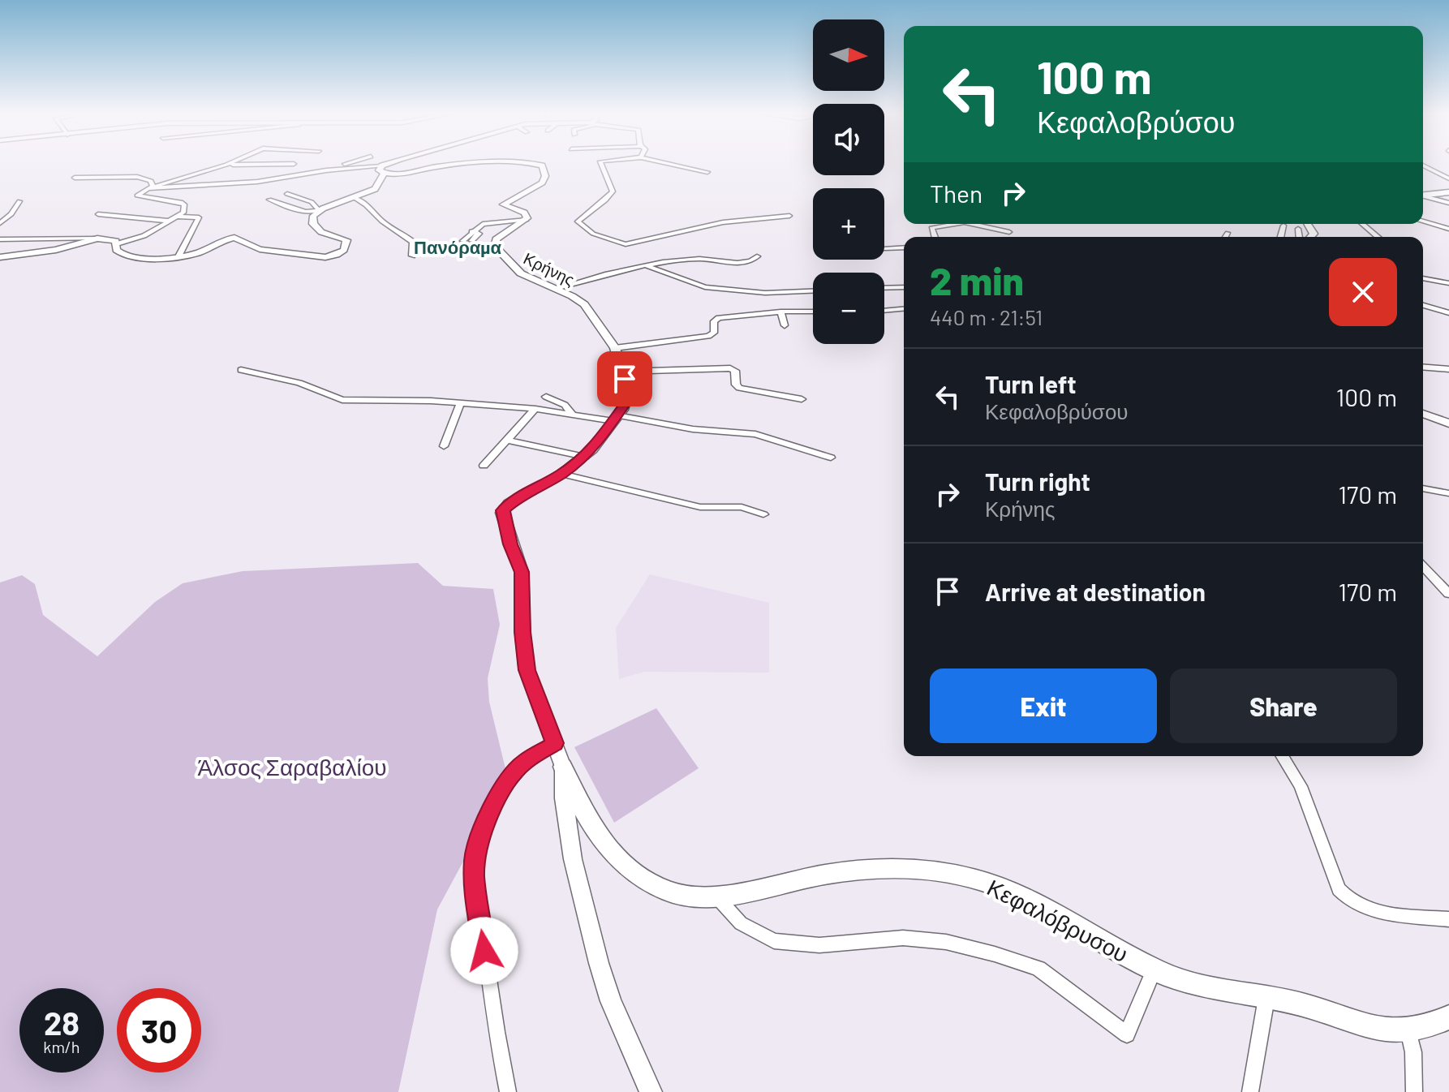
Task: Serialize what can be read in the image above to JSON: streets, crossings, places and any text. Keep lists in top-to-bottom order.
{
  "streets": {
    "main road": ["Κεφαλόβρυσου"],
    "street": ["Κρήνης"]
  },
  "districts": ["Πανόραμα"],
  "parks": ["Άλσος Σαραβαλίου"],
  "north": "right",
  "page": {
    "map_buttons": ["+", "−"],
    "turn": ["100 m", "Κεφαλοβρύσου"],
    "then": "Then",
    "heading": ["2 min", "440 m · 21:51"],
    "list": [
      {
        "name": "Turn left",
        "note": "Κεφαλοβρύσου",
        "value": "100 m"
      },
      {
        "name": "Turn right",
        "note": "Κρήνης",
        "value": "170 m"
      },
      {
        "name": "Arrive at destination",
        "value": "170 m"
      }
    ],
    "buttons": ["Exit", "Share"],
    "speed": "28 km/h",
    "limit": "30"
  }
}
